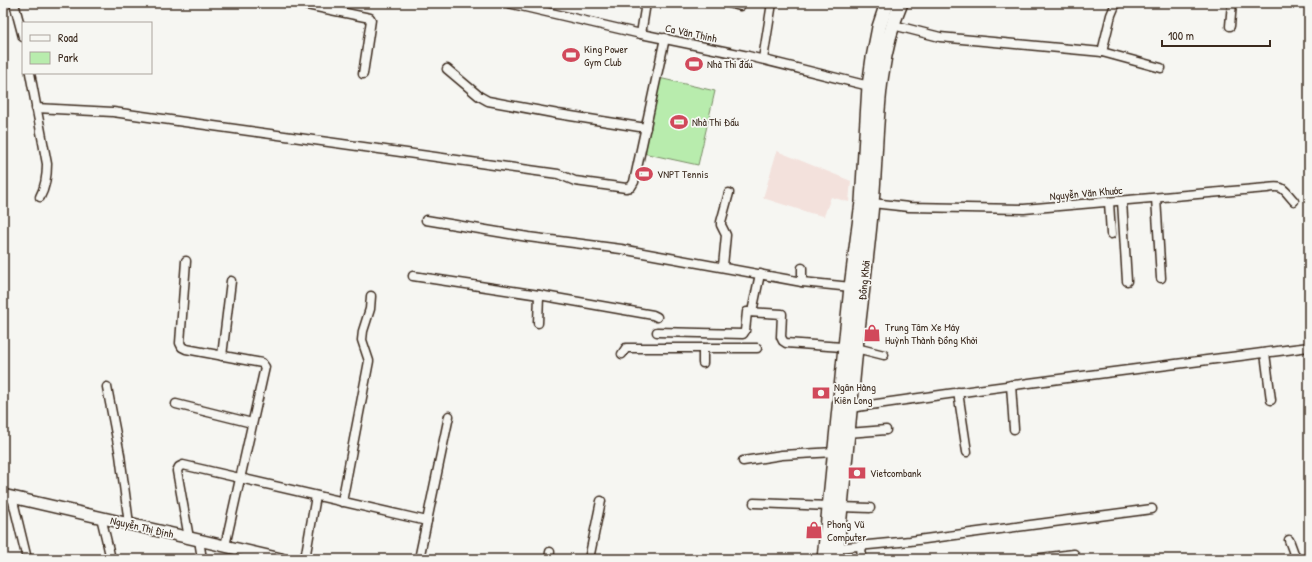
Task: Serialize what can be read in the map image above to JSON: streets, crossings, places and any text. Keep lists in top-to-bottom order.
{
  "streets": {
    "main road": ["Đồng Khởi", "Nguyễn Thị Định"],
    "street": ["Ca Văn Thỉnh", "Nguyễn Văn Khước"]
  },
  "crossings": [
    ["Ca Văn Thỉnh", "Đồng Khởi"],
    ["Nguyễn Văn Khước", "Đồng Khởi"]
  ],
  "places": {
    "sports": [
      "King Power Gym Club",
      "Nhà Thi đấu",
      "Nhà Thi Đấu",
      "VNPT Tennis"
    ],
    "shop": ["Trung Tâm Xe Máy Huỳnh Thành Đồng Khởi", "Phong Vũ Computer"],
    "bank": ["Ngân Hàng Kiên Long", "Vietcombank"]
  },
  "legend": ["Road", "Park"],
  "scale_bar": "100 m"
}
